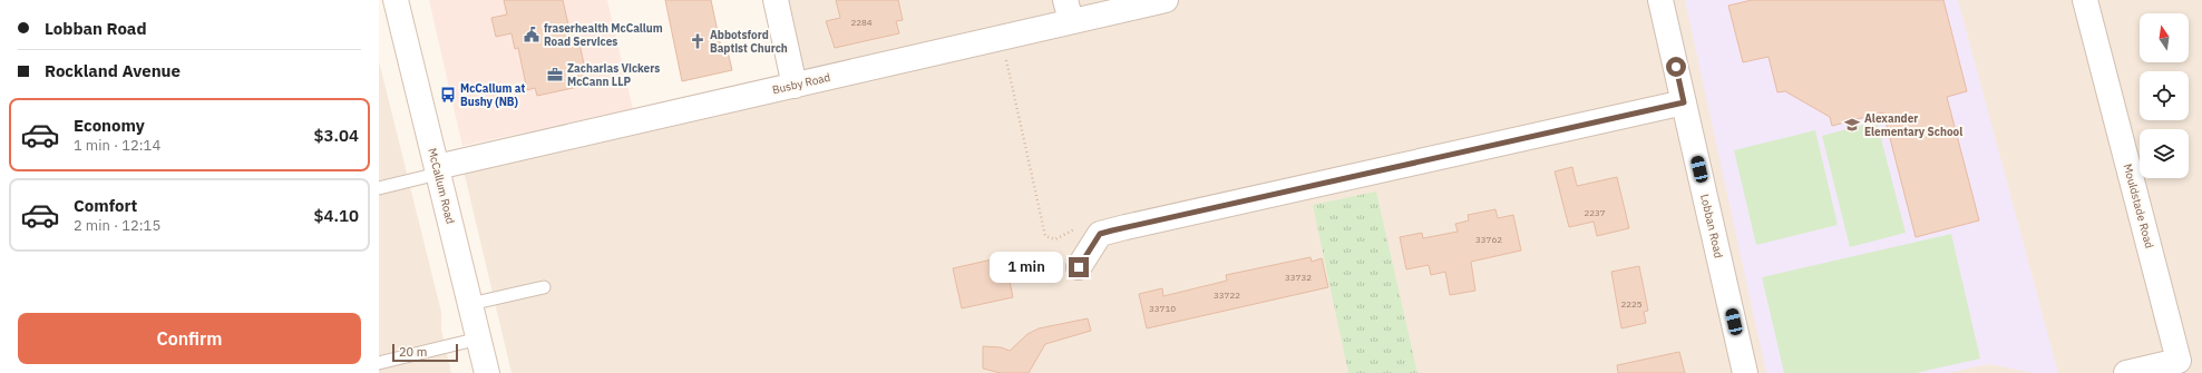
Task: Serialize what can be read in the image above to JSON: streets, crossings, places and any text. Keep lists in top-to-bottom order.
{
  "streets": {
    "street": [
      "Busby Road",
      "McCallum Road",
      "Mouldstade Road",
      "Lobban Road"
    ]
  },
  "crossings": [
    ["Busby Road", "McCallum Road"]
  ],
  "places": {
    "public building": ["fraserhealth McCallum Road Services"],
    "church": ["Abbotsford Baptist Church"],
    "office": ["Zacharias Vickers McCann LLP"],
    "bus stop": ["McCallum at Bushy (NB)"],
    "school or university": ["Alexander Elementary School"]
  },
  "house_numbers": [
    "2284",
    "2237",
    "33762",
    "33732",
    "33722",
    "2225",
    "33710"
  ],
  "scale_bar": "20 m",
  "north": "top",
  "page": {
    "banner": ["Lobban Road", "Rockland Avenue"],
    "list": [
      {
        "name": "Economy",
        "note": "1 min · 12:14",
        "value": "$3.04"
      },
      {
        "name": "Comfort",
        "note": "2 min · 12:15",
        "value": "$4.10"
      }
    ],
    "bubble": "1 min",
    "buttons": "Confirm",
    "scale": "20 m"
  }
}
